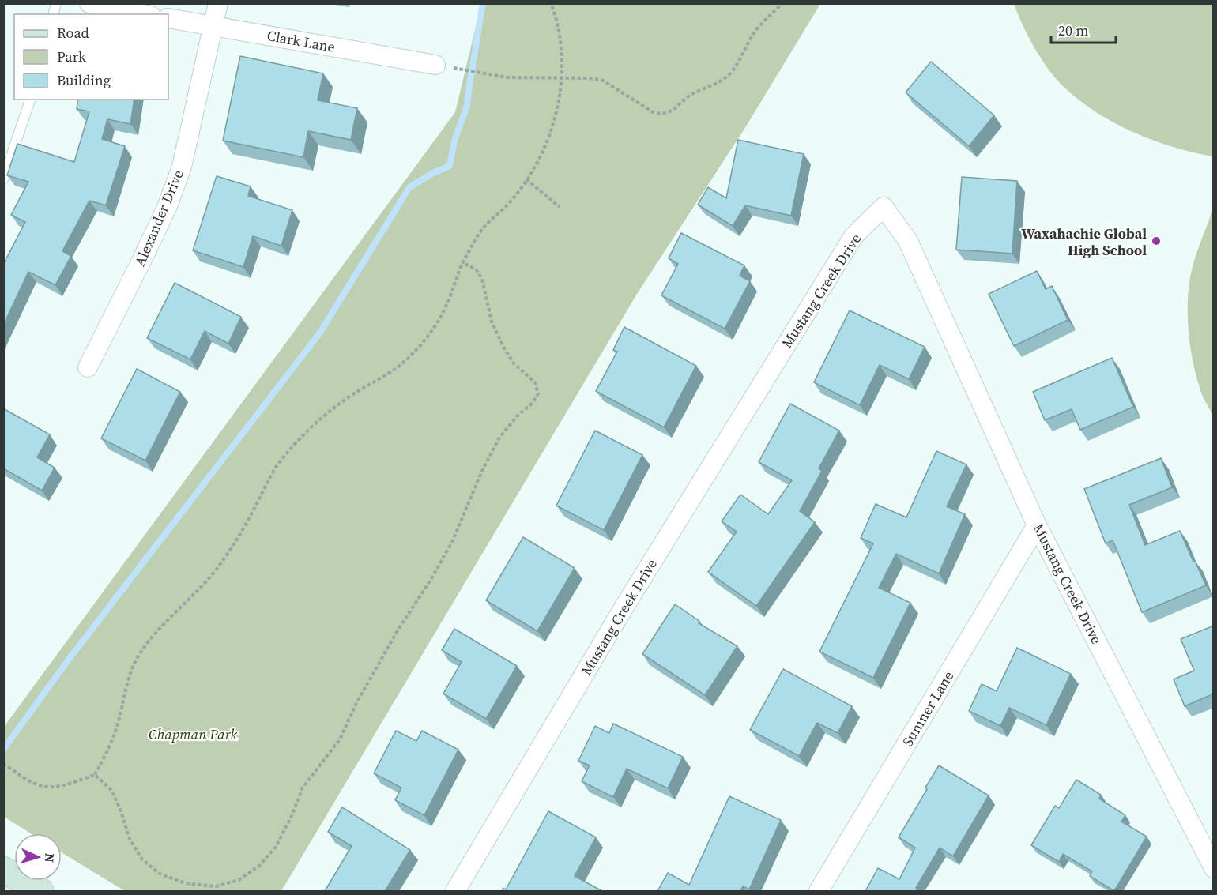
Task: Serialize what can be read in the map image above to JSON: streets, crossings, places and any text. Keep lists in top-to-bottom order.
{
  "streets": {
    "street": [
      "Clark Lane",
      "Alexander Drive",
      "Mustang Creek Drive",
      "Sumner Lane"
    ]
  },
  "crossings": [
    ["Clark Lane", "Alexander Drive"],
    ["Mustang Creek Drive", "Sumner Lane"]
  ],
  "parks": ["Chapman Park"],
  "places": ["Waxahachie Global High School"],
  "legend": ["Road", "Park", "Building"],
  "scale_bar": "20 m",
  "north": "right"
}
